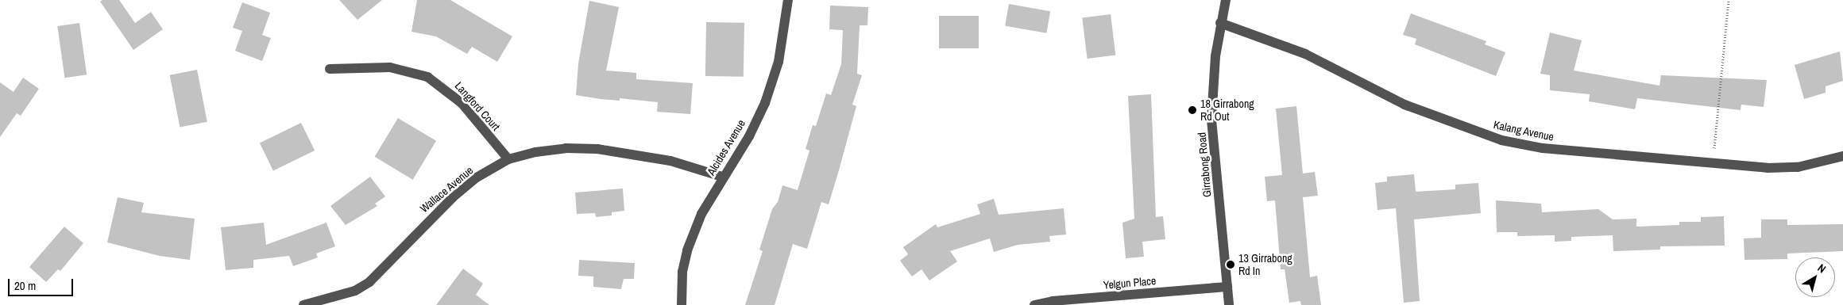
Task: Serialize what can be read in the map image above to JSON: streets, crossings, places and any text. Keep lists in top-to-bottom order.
{
  "streets": {
    "street": [
      "Langford Court",
      "Kalang Avenue",
      "Alcides Avenue",
      "Girrabong Road",
      "Wallace Avenue",
      "Yelgun Place"
    ]
  },
  "crossings": [
    ["Langford Court", "Wallace Avenue"],
    ["Kalang Avenue", "Girrabong Road"],
    ["Alcides Avenue", "Wallace Avenue"],
    ["Girrabong Road", "Yelgun Place"]
  ],
  "places": ["18 Girrabong Rd Out", "13 Girrabong Rd In"],
  "scale_bar": "20 m",
  "north": "top right"
}
